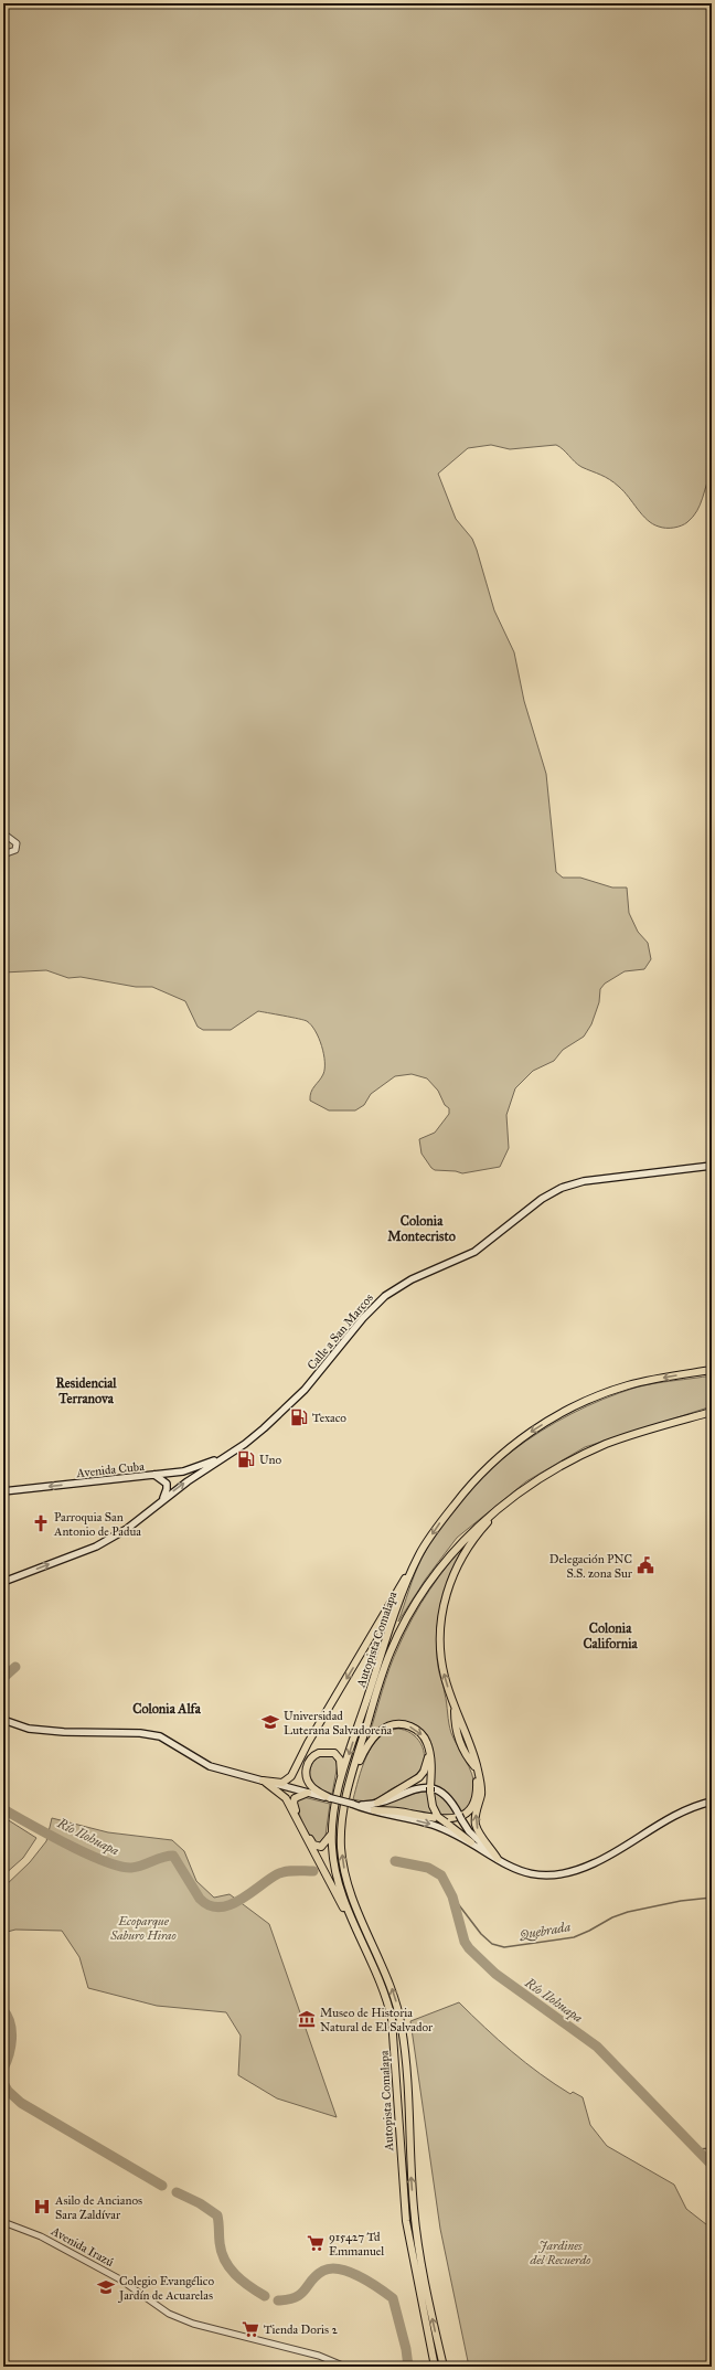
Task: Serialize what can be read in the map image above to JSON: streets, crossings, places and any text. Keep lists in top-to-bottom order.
{
  "streets": {
    "highway": ["Autopista Comalapa"],
    "main road": ["Calle a San Marcos", "Avenida Cuba"],
    "street": ["Avenida Irazú"]
  },
  "crossings": [
    ["Calle a San Marcos", "Avenida Cuba"]
  ],
  "districts": [
    "Colonia Montecristo",
    "Residencial Terranova",
    "Colonia California",
    "Colonia Alfa"
  ],
  "water": ["Río Ilohuapa", "Quebrada"],
  "parks": ["Ecoparque Saburo Hirao", "Jardines del Recuerdo"],
  "places": {
    "fuel station": ["Texaco", "Uno"],
    "church": ["Parroquia San Antonio de Padua"],
    "public building": ["Delegación PNC S.S. zona Sur"],
    "school or university": ["Universidad Luterana Salvadoreña", "Colegio Evangélico Jardín de Acuarelas"],
    "museum": ["Museo de Historia Natural de El Salvador"],
    "hospital": ["Asilo de Ancianos Sara Zaldívar"],
    "supermarket": ["915427 Td Emmanuel", "Tienda Doris 2"]
  }
}
